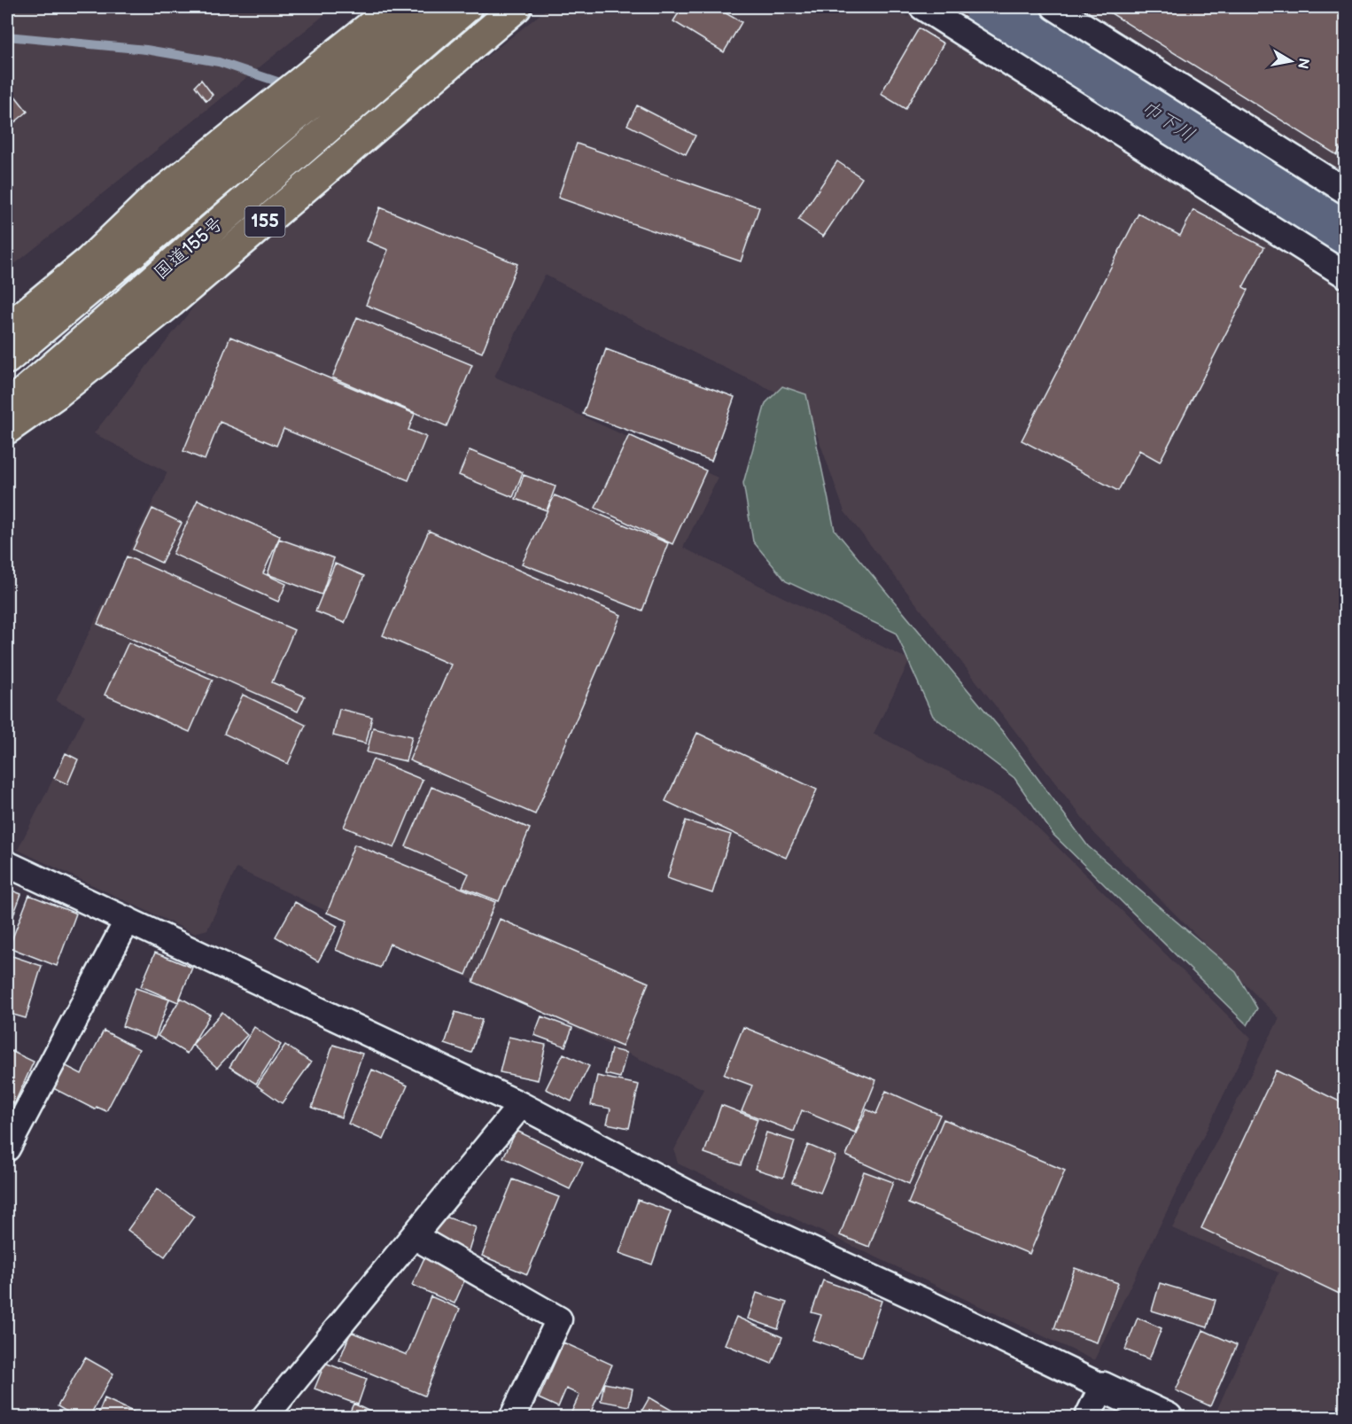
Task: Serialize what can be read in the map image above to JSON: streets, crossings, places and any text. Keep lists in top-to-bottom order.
{
  "streets": {
    "highway": ["155", "国道155号"]
  },
  "water": ["巾下川"],
  "north": "right"
}
